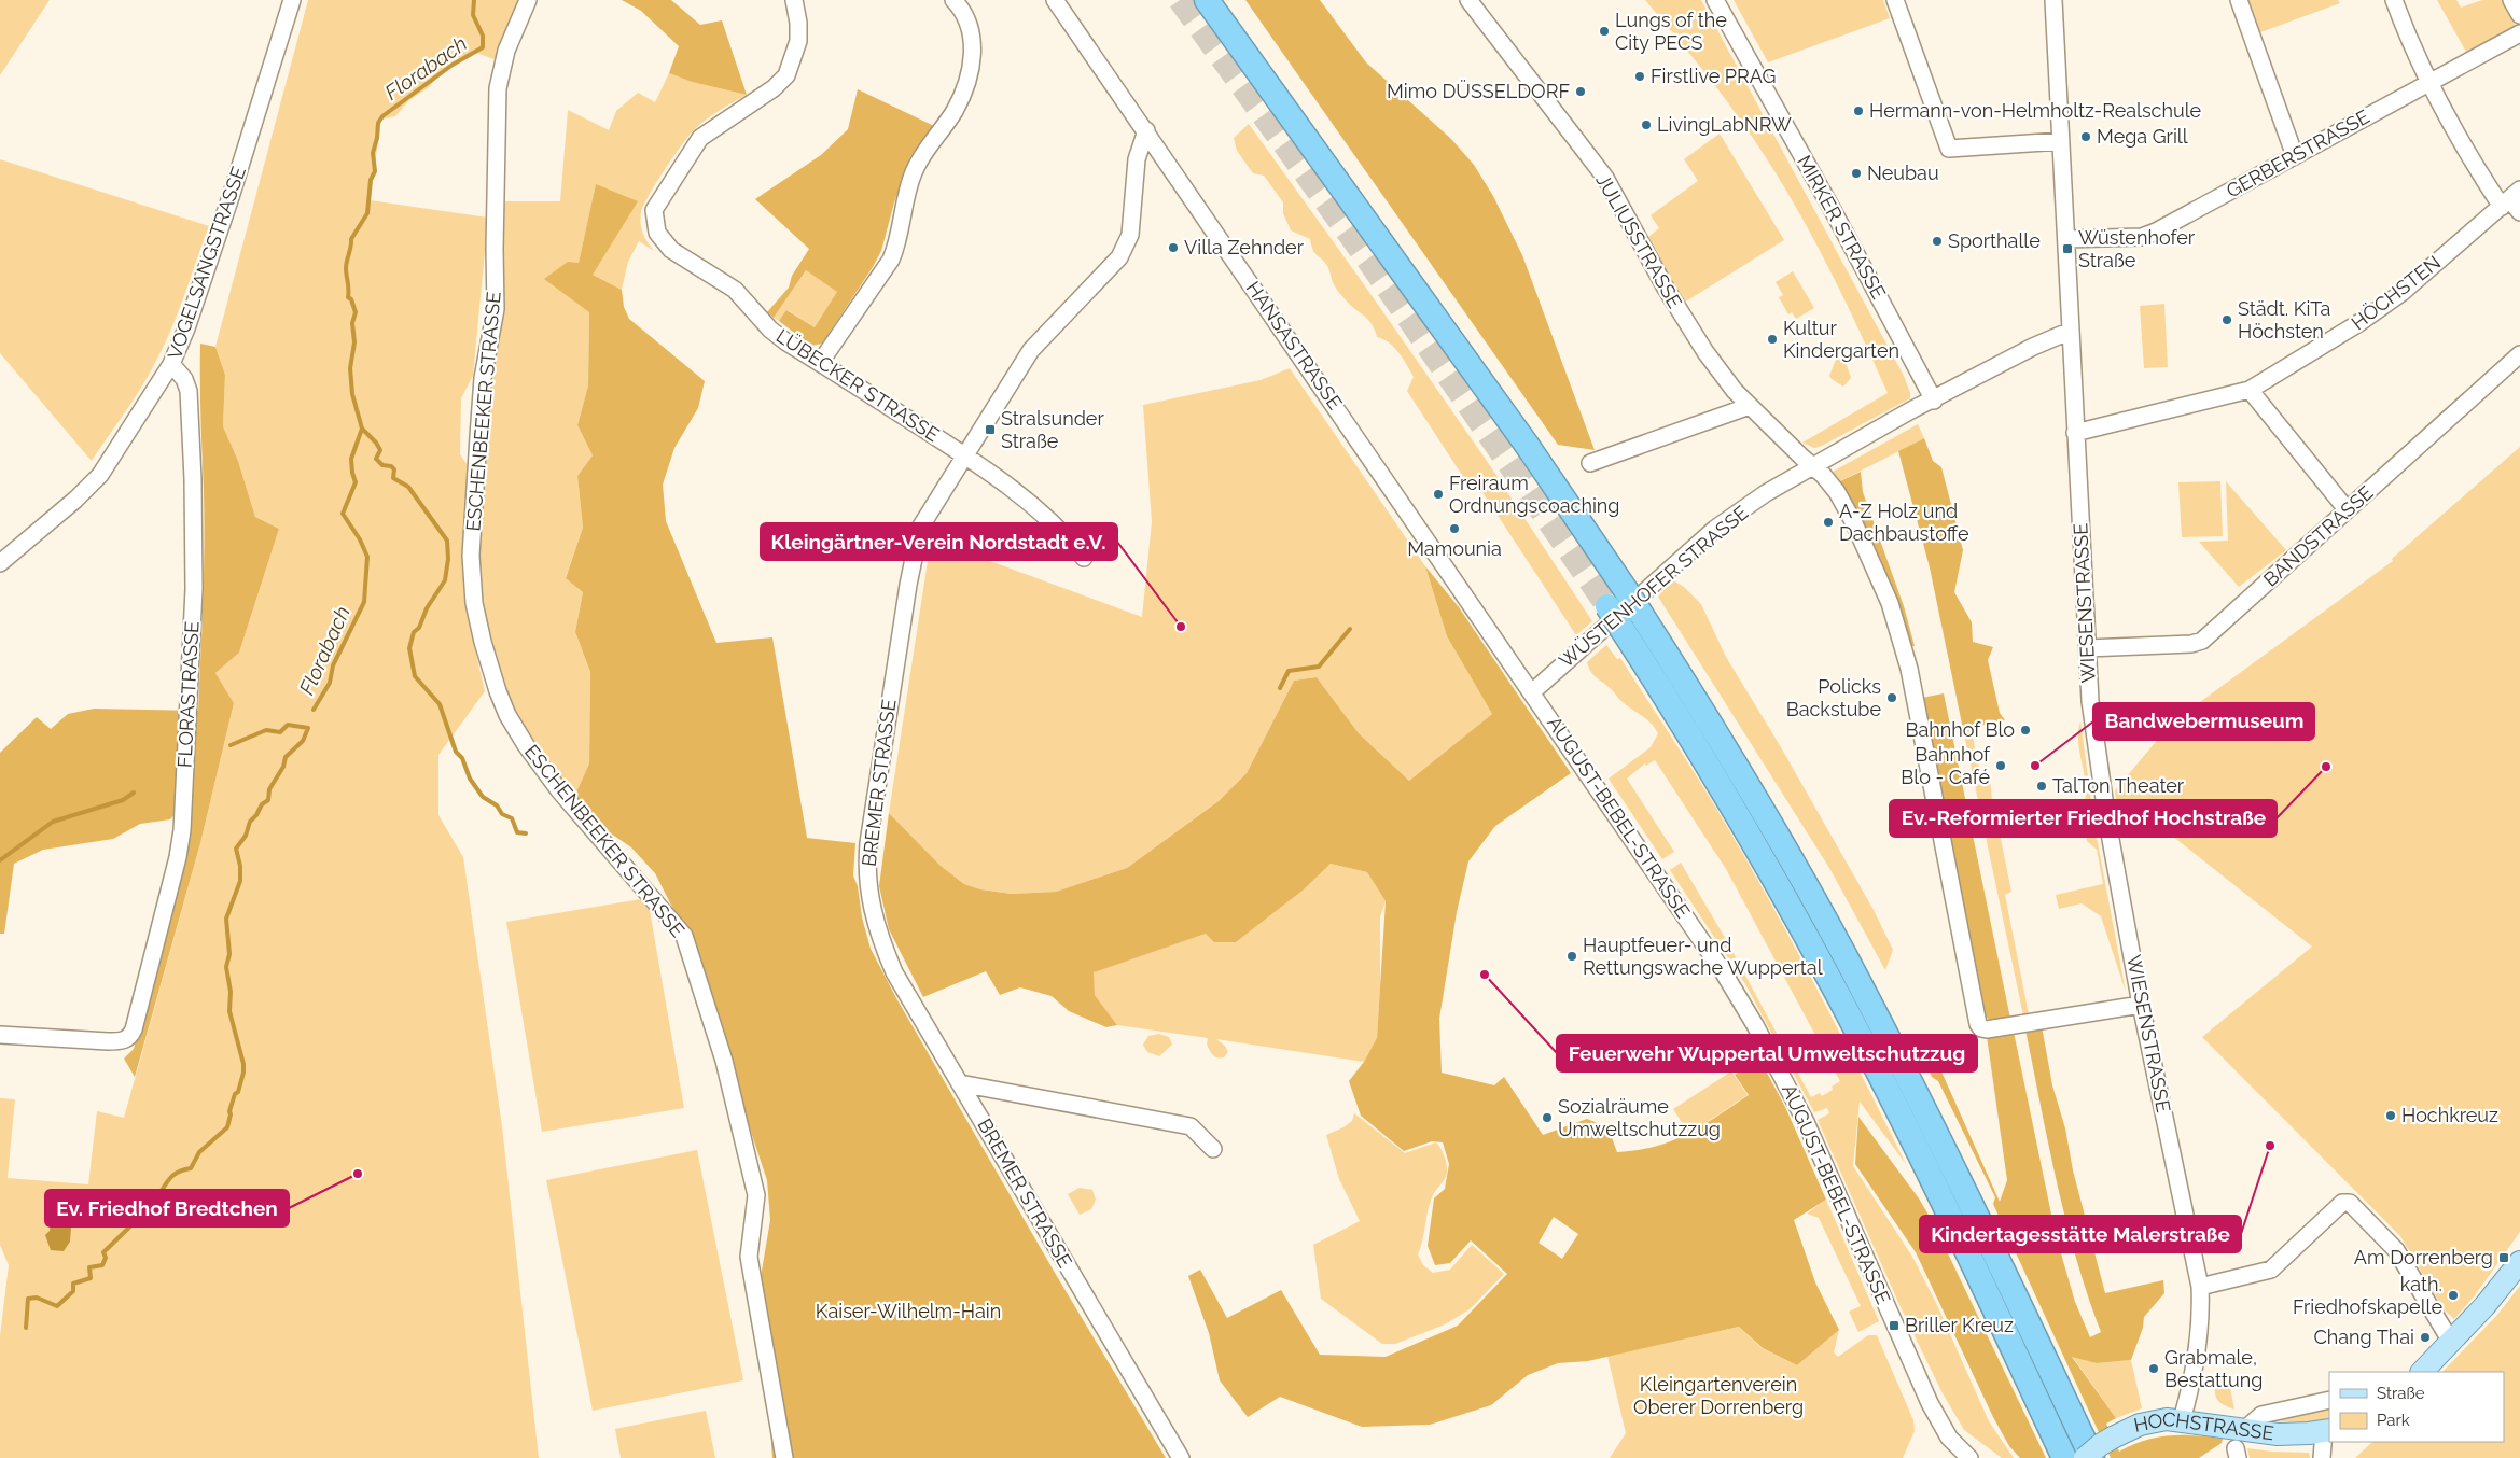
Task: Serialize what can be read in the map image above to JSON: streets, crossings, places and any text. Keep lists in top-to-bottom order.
{
  "streets": {
    "main road": ["HOCHSTRASSE"],
    "street": [
      "GERBERSTRASSE",
      "MIRKER STRASSE",
      "JULIUSSTRASSE",
      "VOGELSANGSTRASSE",
      "HÖCHSTEN",
      "HANSASTRASSE",
      "LÜBECKER STRASSE",
      "ESCHENBEEKER STRASSE",
      "BANDSTRASSE",
      "WÜSTENHOFER STRASSE",
      "WIESENSTRASSE",
      "FLORASTRASSE",
      "BREMER STRASSE",
      "AUGUST-BEBEL-STRASSE"
    ]
  },
  "crossings": [
    ["GERBERSTRASSE", "WIESENSTRASSE"],
    ["MIRKER STRASSE", "WÜSTENHOFER STRASSE"],
    ["JULIUSSTRASSE", "WÜSTENHOFER STRASSE"],
    ["JULIUSSTRASSE", "WIESENSTRASSE"],
    ["VOGELSANGSTRASSE", "FLORASTRASSE"],
    ["HÖCHSTEN", "WIESENSTRASSE"],
    ["HANSASTRASSE", "WÜSTENHOFER STRASSE"],
    ["HANSASTRASSE", "BREMER STRASSE"],
    ["HANSASTRASSE", "AUGUST-BEBEL-STRASSE"],
    ["LÜBECKER STRASSE", "BREMER STRASSE"],
    ["BANDSTRASSE", "WIESENSTRASSE"],
    ["WÜSTENHOFER STRASSE", "WIESENSTRASSE"],
    ["WÜSTENHOFER STRASSE", "AUGUST-BEBEL-STRASSE"],
    ["WIESENSTRASSE", "HOCHSTRASSE"]
  ],
  "water": ["Florabach"],
  "parks": ["Kaiser-Wilhelm-Hain", "Kleingartenverein Oberer Dorrenberg"],
  "places": {
    "other": [
      "Lungs of the City PECS",
      "Firstlive PRAG",
      "Mimo DÜSSELDORF",
      "Hermann-von-Helmholtz-Realschule",
      "LivingLabNRW",
      "Mega Grill",
      "Neubau",
      "Sporthalle",
      "Villa Zehnder",
      "Städt. KiTa Höchsten",
      "Kultur Kindergarten",
      "Freiraum Ordnungscoaching",
      "A-Z Holz und Dachbaustoffe",
      "Mamounia",
      "Kleingärtner-Verein Nordstadt e.V.",
      "Policks Backstube",
      "Bahnhof Blo",
      "Bahnhof Blo - Café",
      "Bandwebermuseum",
      "Ev.-Reformierter Friedhof Hochstraße",
      "TalTon Theater",
      "Hauptfeuer- und Rettungswache Wuppertal",
      "Feuerwehr Wuppertal Umweltschutzzug",
      "Hochkreuz",
      "Sozialräume Umweltschutzzug",
      "Kindertagesstätte Malerstraße",
      "Ev. Friedhof Bredtchen",
      "kath. Friedhofskapelle",
      "Chang Thai",
      "Grabmale, Bestattung"
    ],
    "transit": [
      "Wüstenhofer Straße",
      "Stralsunder Straße",
      "Am Dorrenberg",
      "Briller Kreuz"
    ]
  },
  "legend": ["Straße", "Park"]
}
